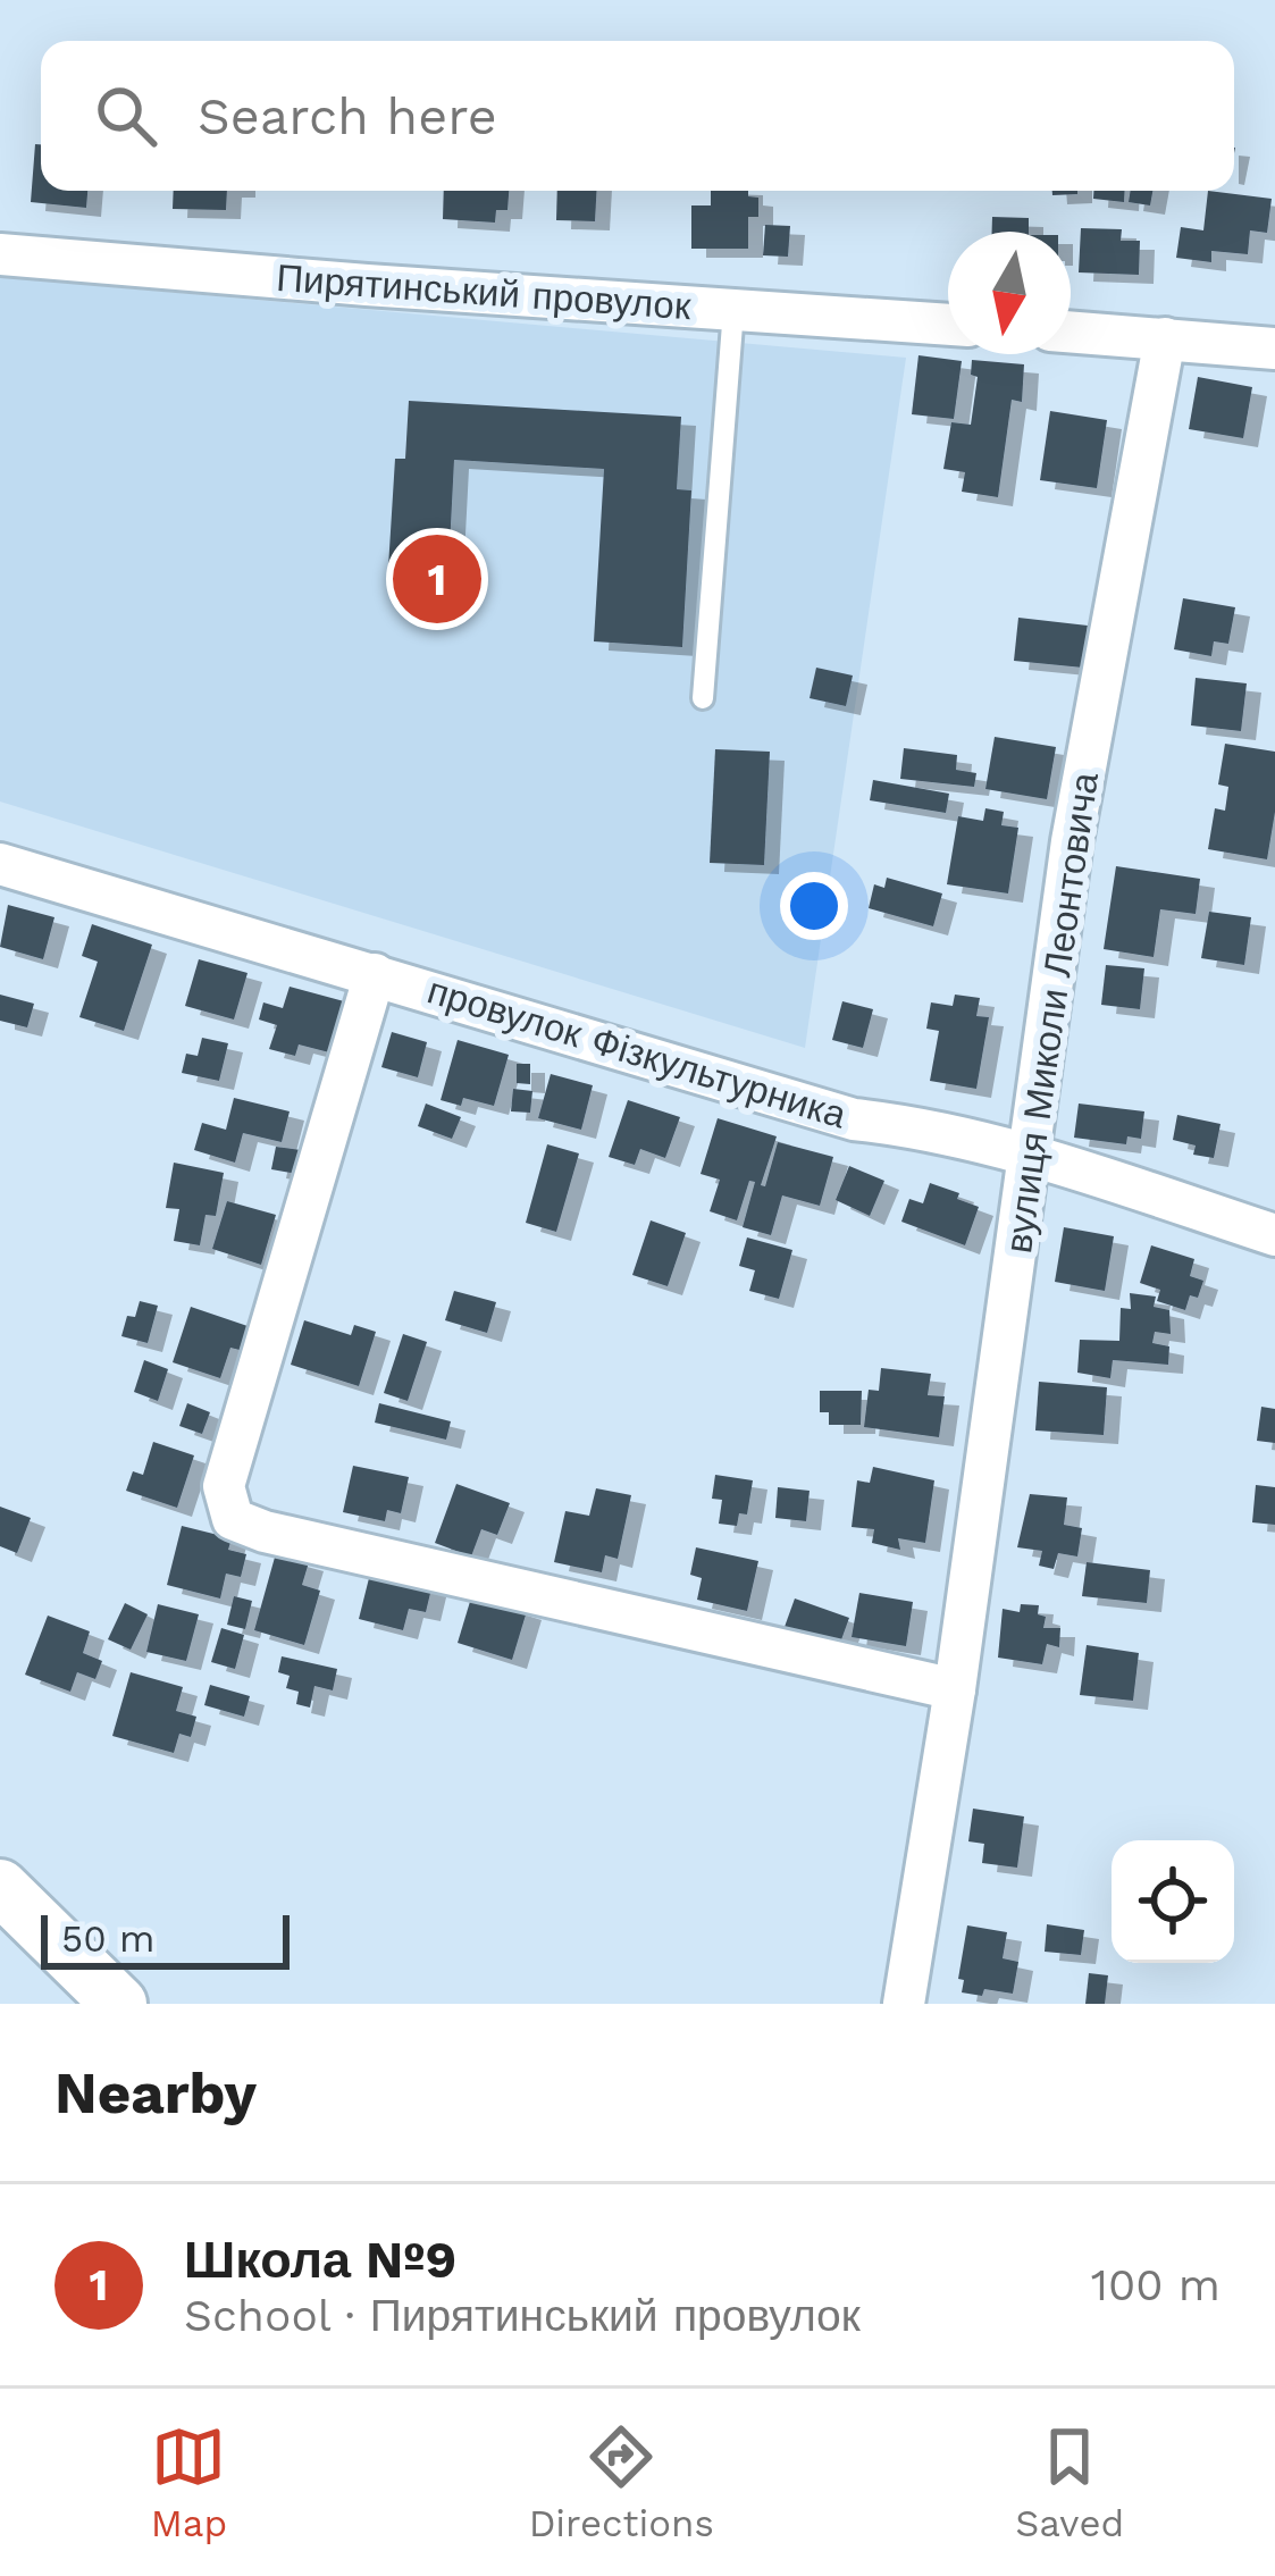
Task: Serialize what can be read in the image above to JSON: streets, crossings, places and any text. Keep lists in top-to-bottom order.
{
  "streets": {
    "street": ["Пирятинський провулок", "вулиця Миколи Леонтовича", "провулок Фізкультурника"]
  },
  "crossings": [
    ["вулиця Миколи Леонтовича", "провулок Фізкультурника"]
  ],
  "scale_bar": "50 m",
  "north": "bottom",
  "page": {
    "search": "Search here",
    "pins": "1",
    "scale": "50 m",
    "heading": "Nearby",
    "list": [
      {
        "mark": "1",
        "name": "Школа №9",
        "note": "School · Пирятинський провулок",
        "value": "100 m"
      }
    ],
    "nav": ["Map", "Directions", "Saved"]
  }
}
